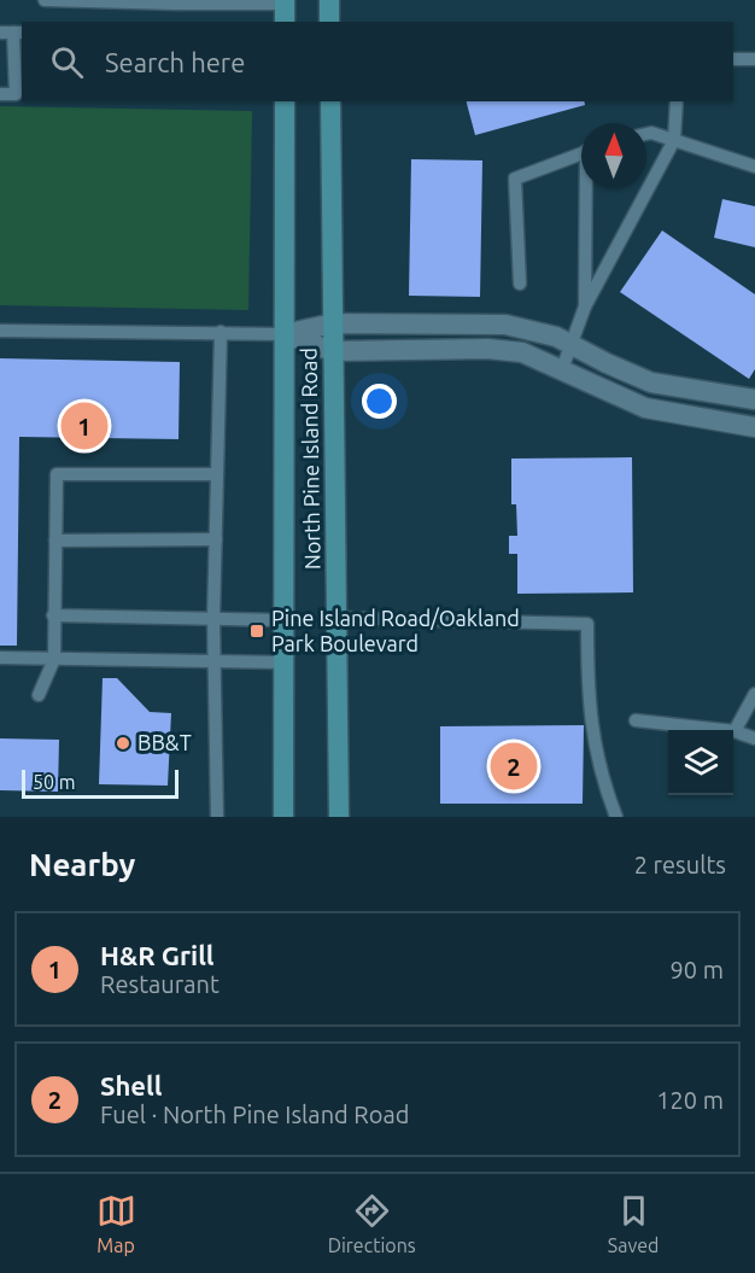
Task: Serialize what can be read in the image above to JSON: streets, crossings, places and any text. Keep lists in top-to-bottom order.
{
  "streets": {
    "main road": ["North Pine Island Road"]
  },
  "places": {
    "transit": ["Pine Island Road/Oakland Park Boulevard"],
    "other": ["BB&T"]
  },
  "scale_bar": "50 m",
  "north": "top",
  "page": {
    "search": "Search here",
    "pins": ["1", "2"],
    "scale": "50 m",
    "heading": ["Nearby", "2 results"],
    "list": [
      {
        "mark": "1",
        "name": "H&R Grill",
        "note": "Restaurant",
        "value": "90 m"
      },
      {
        "mark": "2",
        "name": "Shell",
        "note": "Fuel · North Pine Island Road",
        "value": "120 m"
      }
    ],
    "nav": ["Map", "Directions", "Saved"]
  }
}
